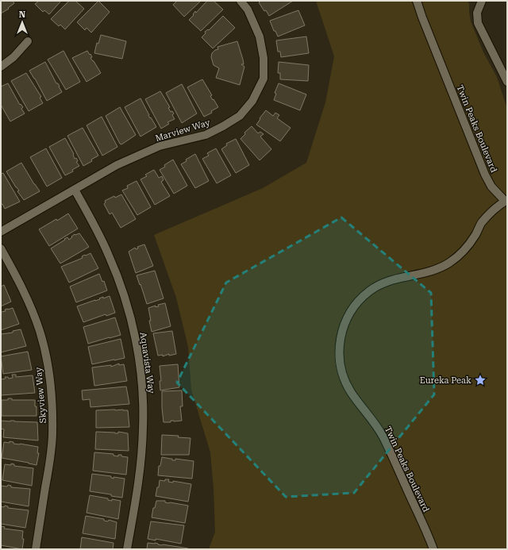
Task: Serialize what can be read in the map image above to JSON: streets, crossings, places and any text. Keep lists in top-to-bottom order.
{
  "streets": {
    "street": [
      "Twin Peaks Boulevard",
      "Marview Way",
      "Aquavista Way",
      "Skyview Way"
    ]
  },
  "crossings": [
    ["Marview Way", "Aquavista Way"]
  ],
  "places": {
    "place": ["Eureka Peak"]
  },
  "north": "top"
}
